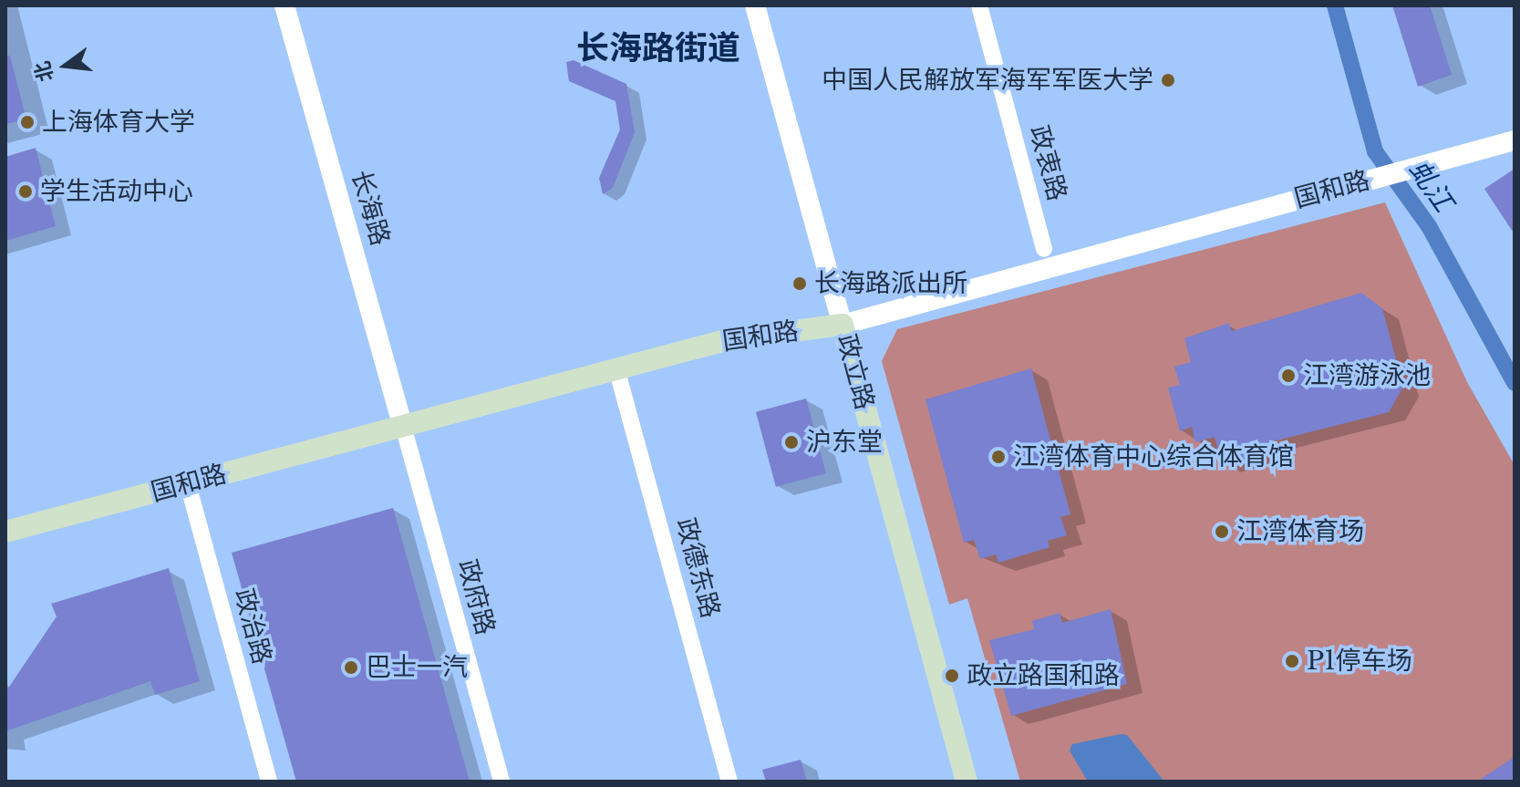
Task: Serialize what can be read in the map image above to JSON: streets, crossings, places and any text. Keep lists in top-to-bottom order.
{
  "streets": {
    "main road": ["国和路", "政立路"],
    "street": [
      "政衷路",
      "长海路",
      "政德东路",
      "政府路",
      "政治路"
    ]
  },
  "crossings": [
    ["国和路", "长海路"],
    ["国和路", "政立路"],
    ["国和路", "政德东路"],
    ["国和路", "政府路"],
    ["国和路", "政治路"],
    ["长海路", "政府路"]
  ],
  "districts": ["长海路街道"],
  "water": ["虬江"],
  "places": [
    "中国人民解放军海军军医大学",
    "上海体育大学",
    "学生活动中心",
    "长海路派出所",
    "江湾游泳池",
    "沪东堂",
    "江湾体育中心综合体育馆",
    "江湾体育场",
    "P1停车场",
    "巴士一汽",
    "政立路国和路"
  ],
  "north": "left"
}
